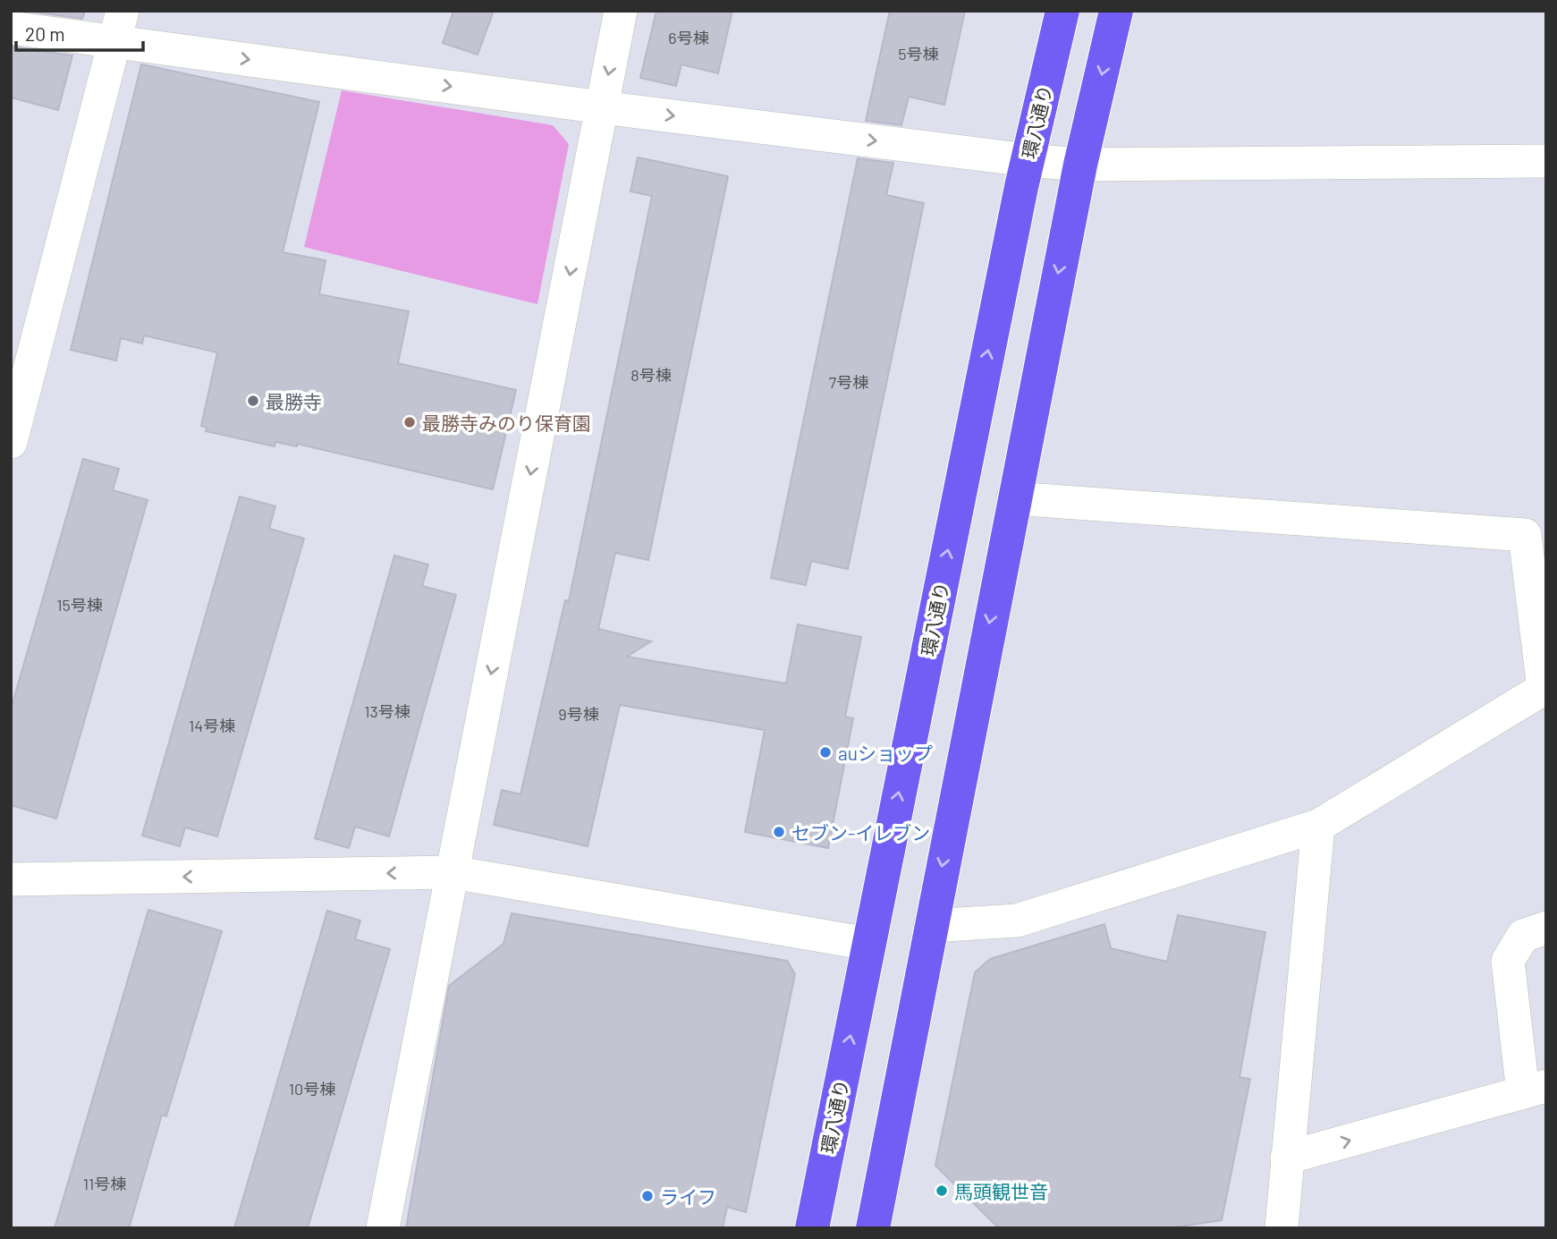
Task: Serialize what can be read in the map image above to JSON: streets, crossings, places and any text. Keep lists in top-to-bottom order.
{
  "streets": {
    "main road": ["環八通り"]
  },
  "places": [
    "最勝寺",
    "最勝寺みのり保育園",
    "auショップ",
    "セブン-イレブン",
    "馬頭観世音",
    "ライフ"
  ],
  "house_numbers": [
    "6号棟",
    "5号棟",
    "8号棟",
    "7号棟",
    "15号棟",
    "13号棟",
    "9号棟",
    "14号棟",
    "10号棟",
    "11号棟"
  ],
  "scale_bar": "20 m"
}
